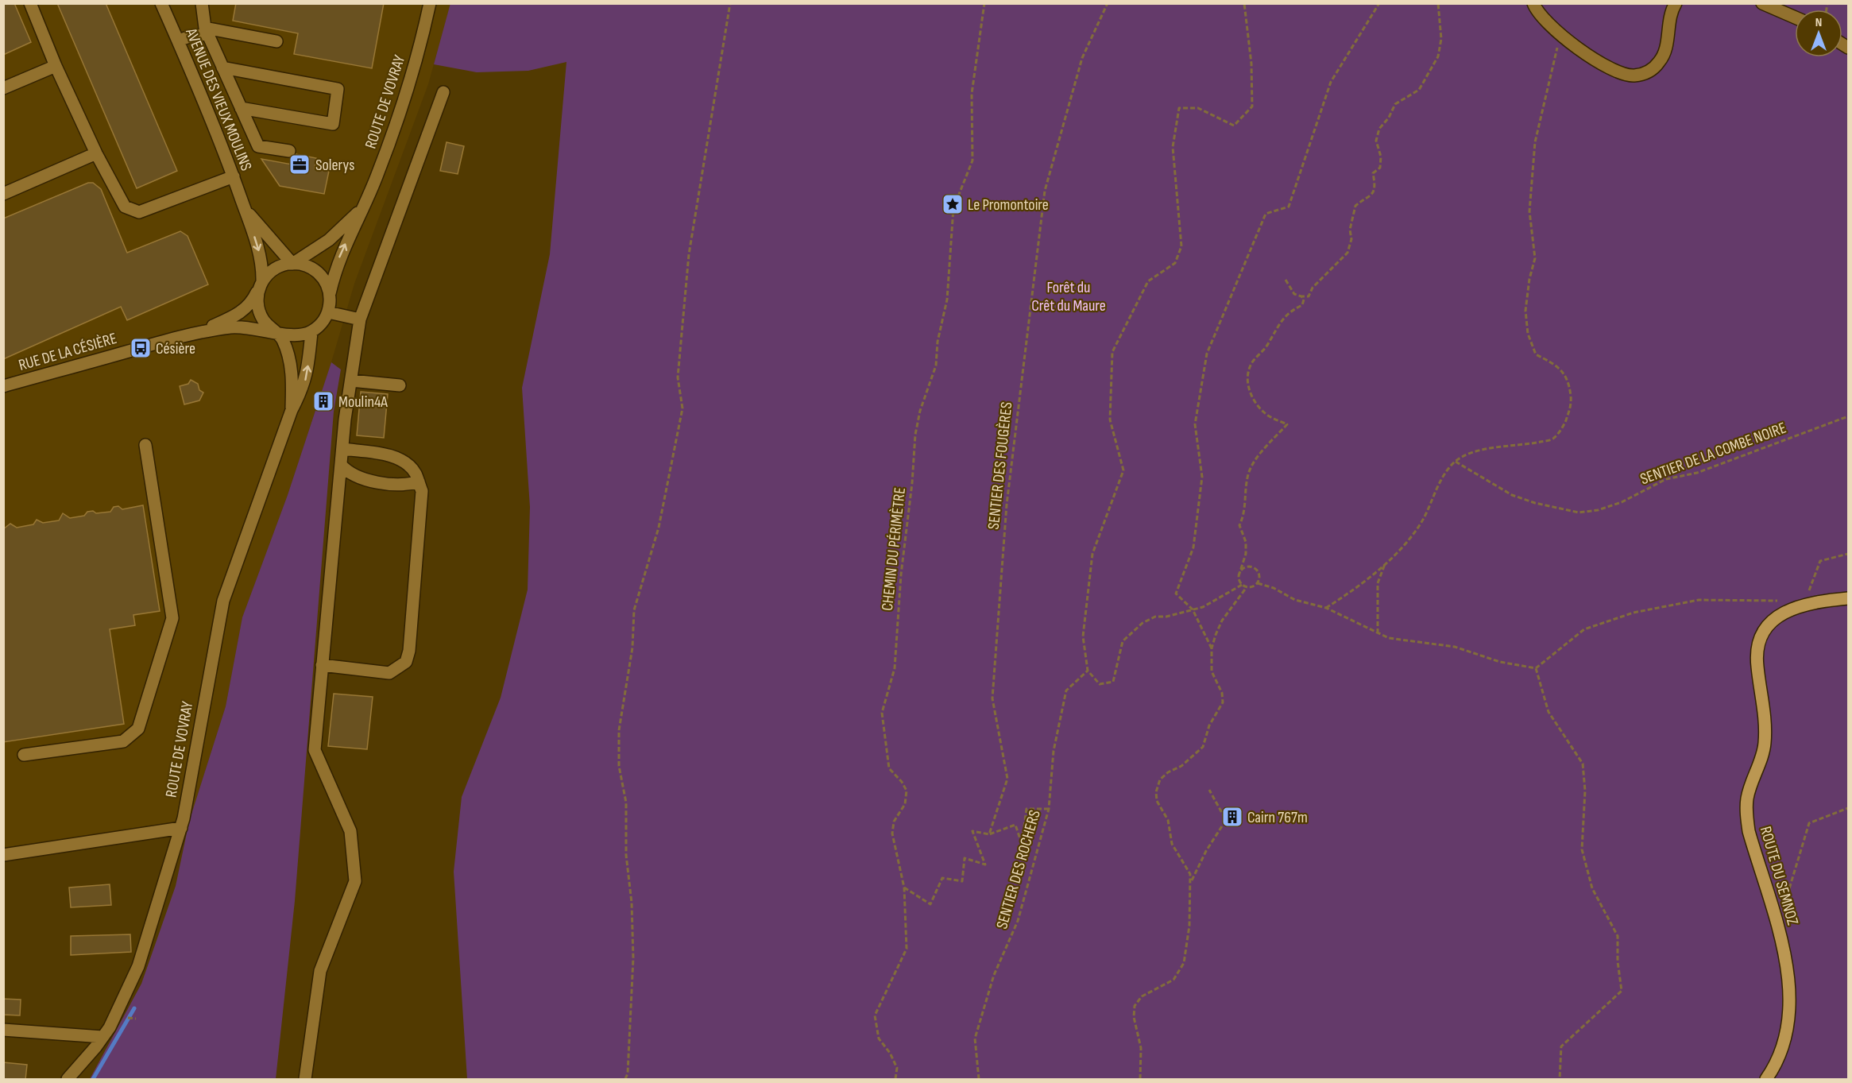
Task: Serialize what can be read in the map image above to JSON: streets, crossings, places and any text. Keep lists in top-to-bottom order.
{
  "streets": {
    "main road": ["ROUTE DU SEMNOZ"],
    "street": ["AVENUE DES VIEUX MOULINS", "ROUTE DE VOVRAY", "RUE DE LA CÉSIÈRE"],
    "path": [
      "SENTIER DE LA COMBE NOIRE",
      "SENTIER DES FOUGÈRES",
      "CHEMIN DU PÉRIMÈTRE",
      "SENTIER DES ROCHERS"
    ]
  },
  "crossings": [
    ["AVENUE DES VIEUX MOULINS", "ROUTE DE VOVRAY"],
    ["AVENUE DES VIEUX MOULINS", "RUE DE LA CÉSIÈRE"],
    ["ROUTE DE VOVRAY", "RUE DE LA CÉSIÈRE"]
  ],
  "parks": ["Forêt du Crêt du Maure"],
  "places": {
    "office": ["Solerys"],
    "place": ["Le Promontoire"],
    "bus stop": ["Césière"],
    "building": ["Moulin4A", "Cairn 767m"]
  },
  "north": "top"
}
